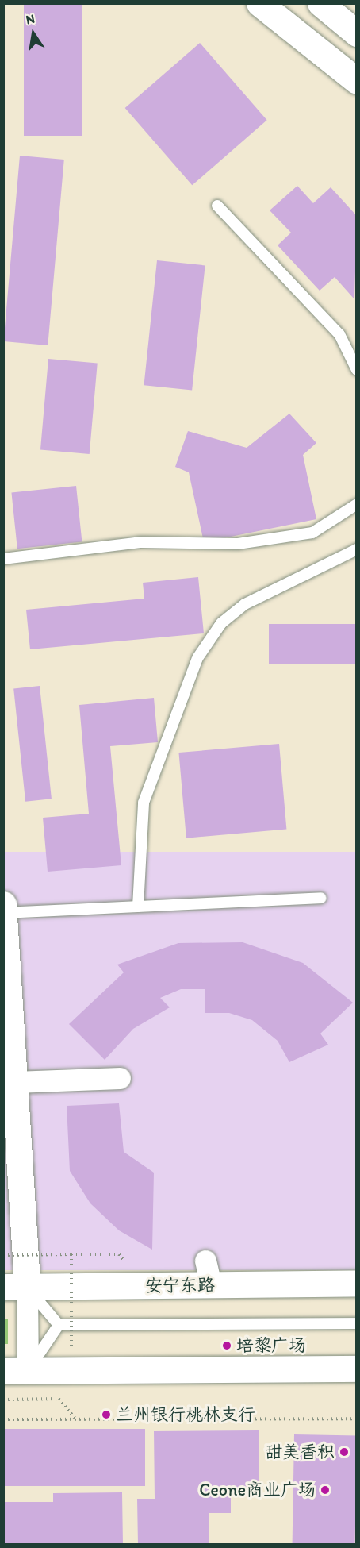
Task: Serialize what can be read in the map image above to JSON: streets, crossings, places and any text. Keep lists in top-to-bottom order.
{
  "streets": {
    "main road": ["安宁东路"]
  },
  "places": [
    "培黎广场",
    "兰州银行桃林支行",
    "甜美香积",
    "Ceone商业广场"
  ],
  "north": "top"
}
